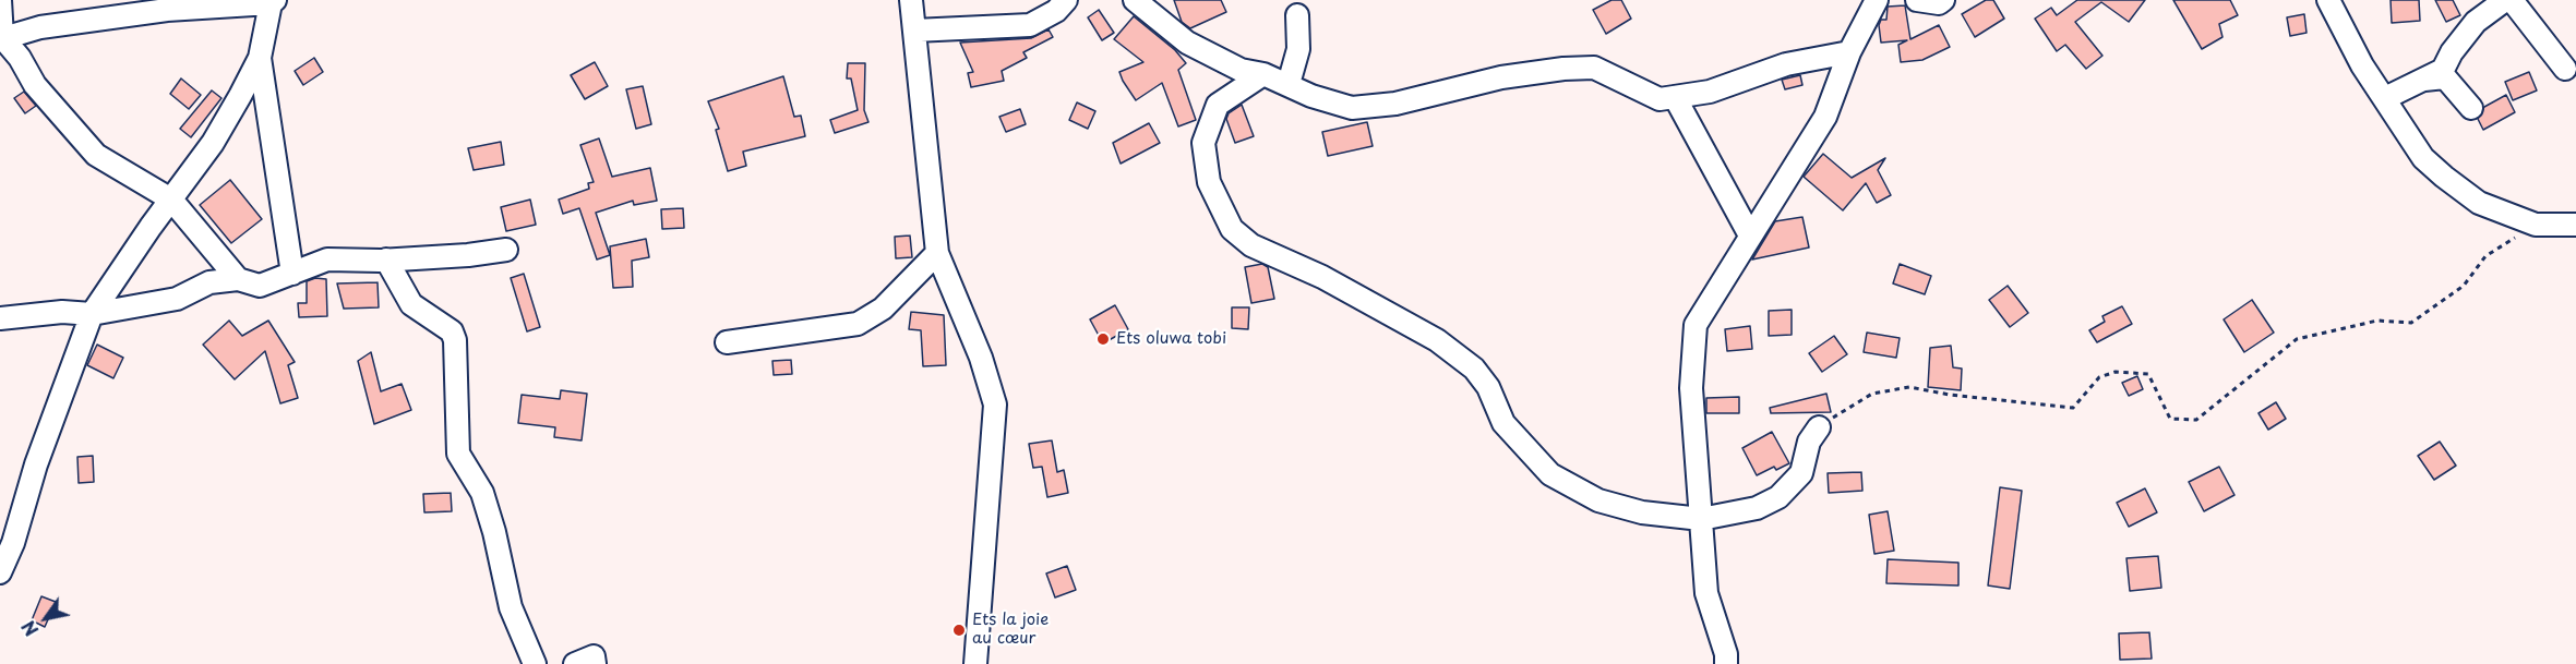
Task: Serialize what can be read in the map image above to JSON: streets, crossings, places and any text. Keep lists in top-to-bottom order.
{
  "places": ["Ets oluwa tobi", "Ets la joie au cœur"],
  "north": "bottom left"
}
